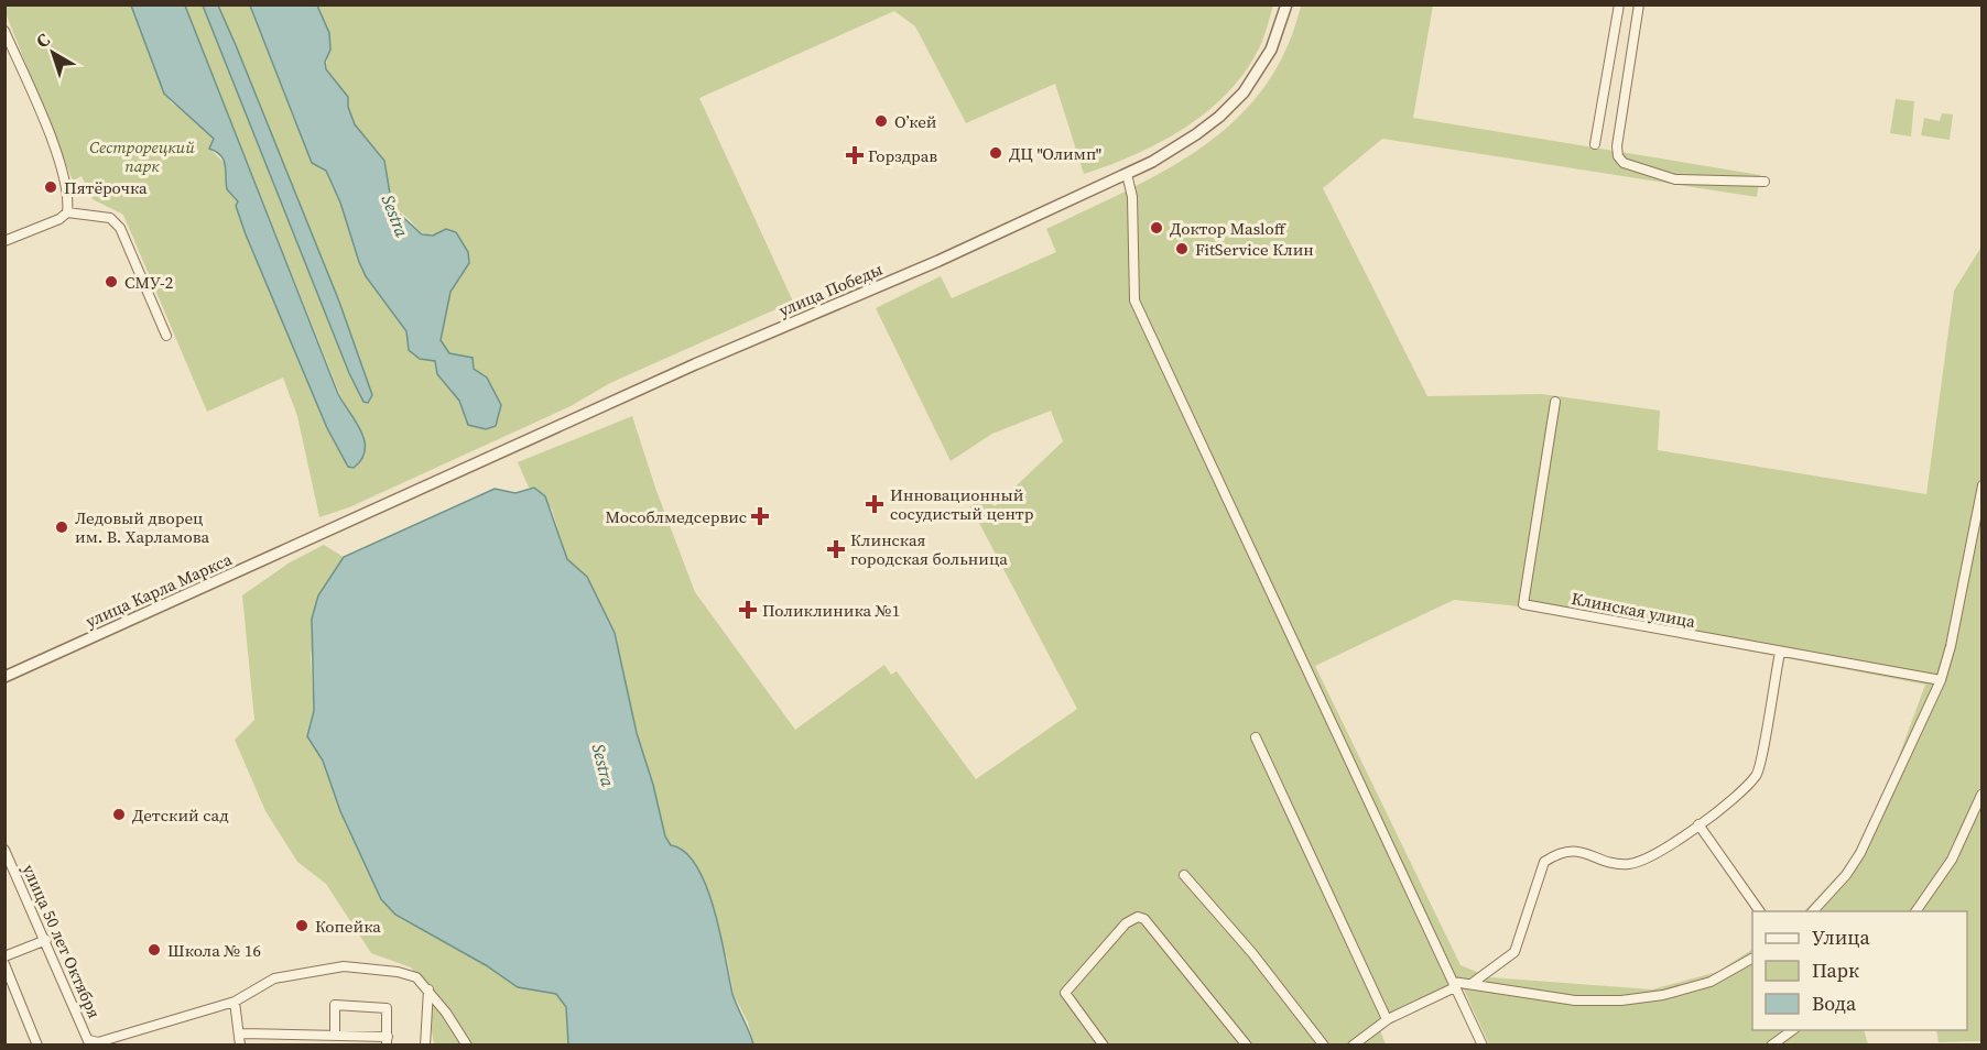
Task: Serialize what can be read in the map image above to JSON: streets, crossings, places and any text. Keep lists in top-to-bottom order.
{
  "streets": {
    "street": [
      "улица Победы",
      "улица Карла Маркса",
      "Клинская улица",
      "улица 50 лет Октября"
    ]
  },
  "crossings": [
    ["улица Победы", "улица Карла Маркса"]
  ],
  "water": ["Sestra"],
  "parks": ["Сестрорецкий парк"],
  "places": {
    "other": [
      "О’кей",
      "ДЦ \"Олимп\"",
      "Пятёрочка",
      "Доктор Masloff",
      "FitService Клин",
      "СМУ-2",
      "Ледовый дворец им. В. Харламова",
      "Детский сад",
      "Копейка",
      "Школа № 16"
    ],
    "health": [
      "Горздрав",
      "Инновационный сосудистый центр",
      "Мособлмедсервис",
      "Клинская городская больница",
      "Поликлиника №1"
    ]
  },
  "legend": ["Улица", "Парк", "Вода"],
  "north": "top left"
}
